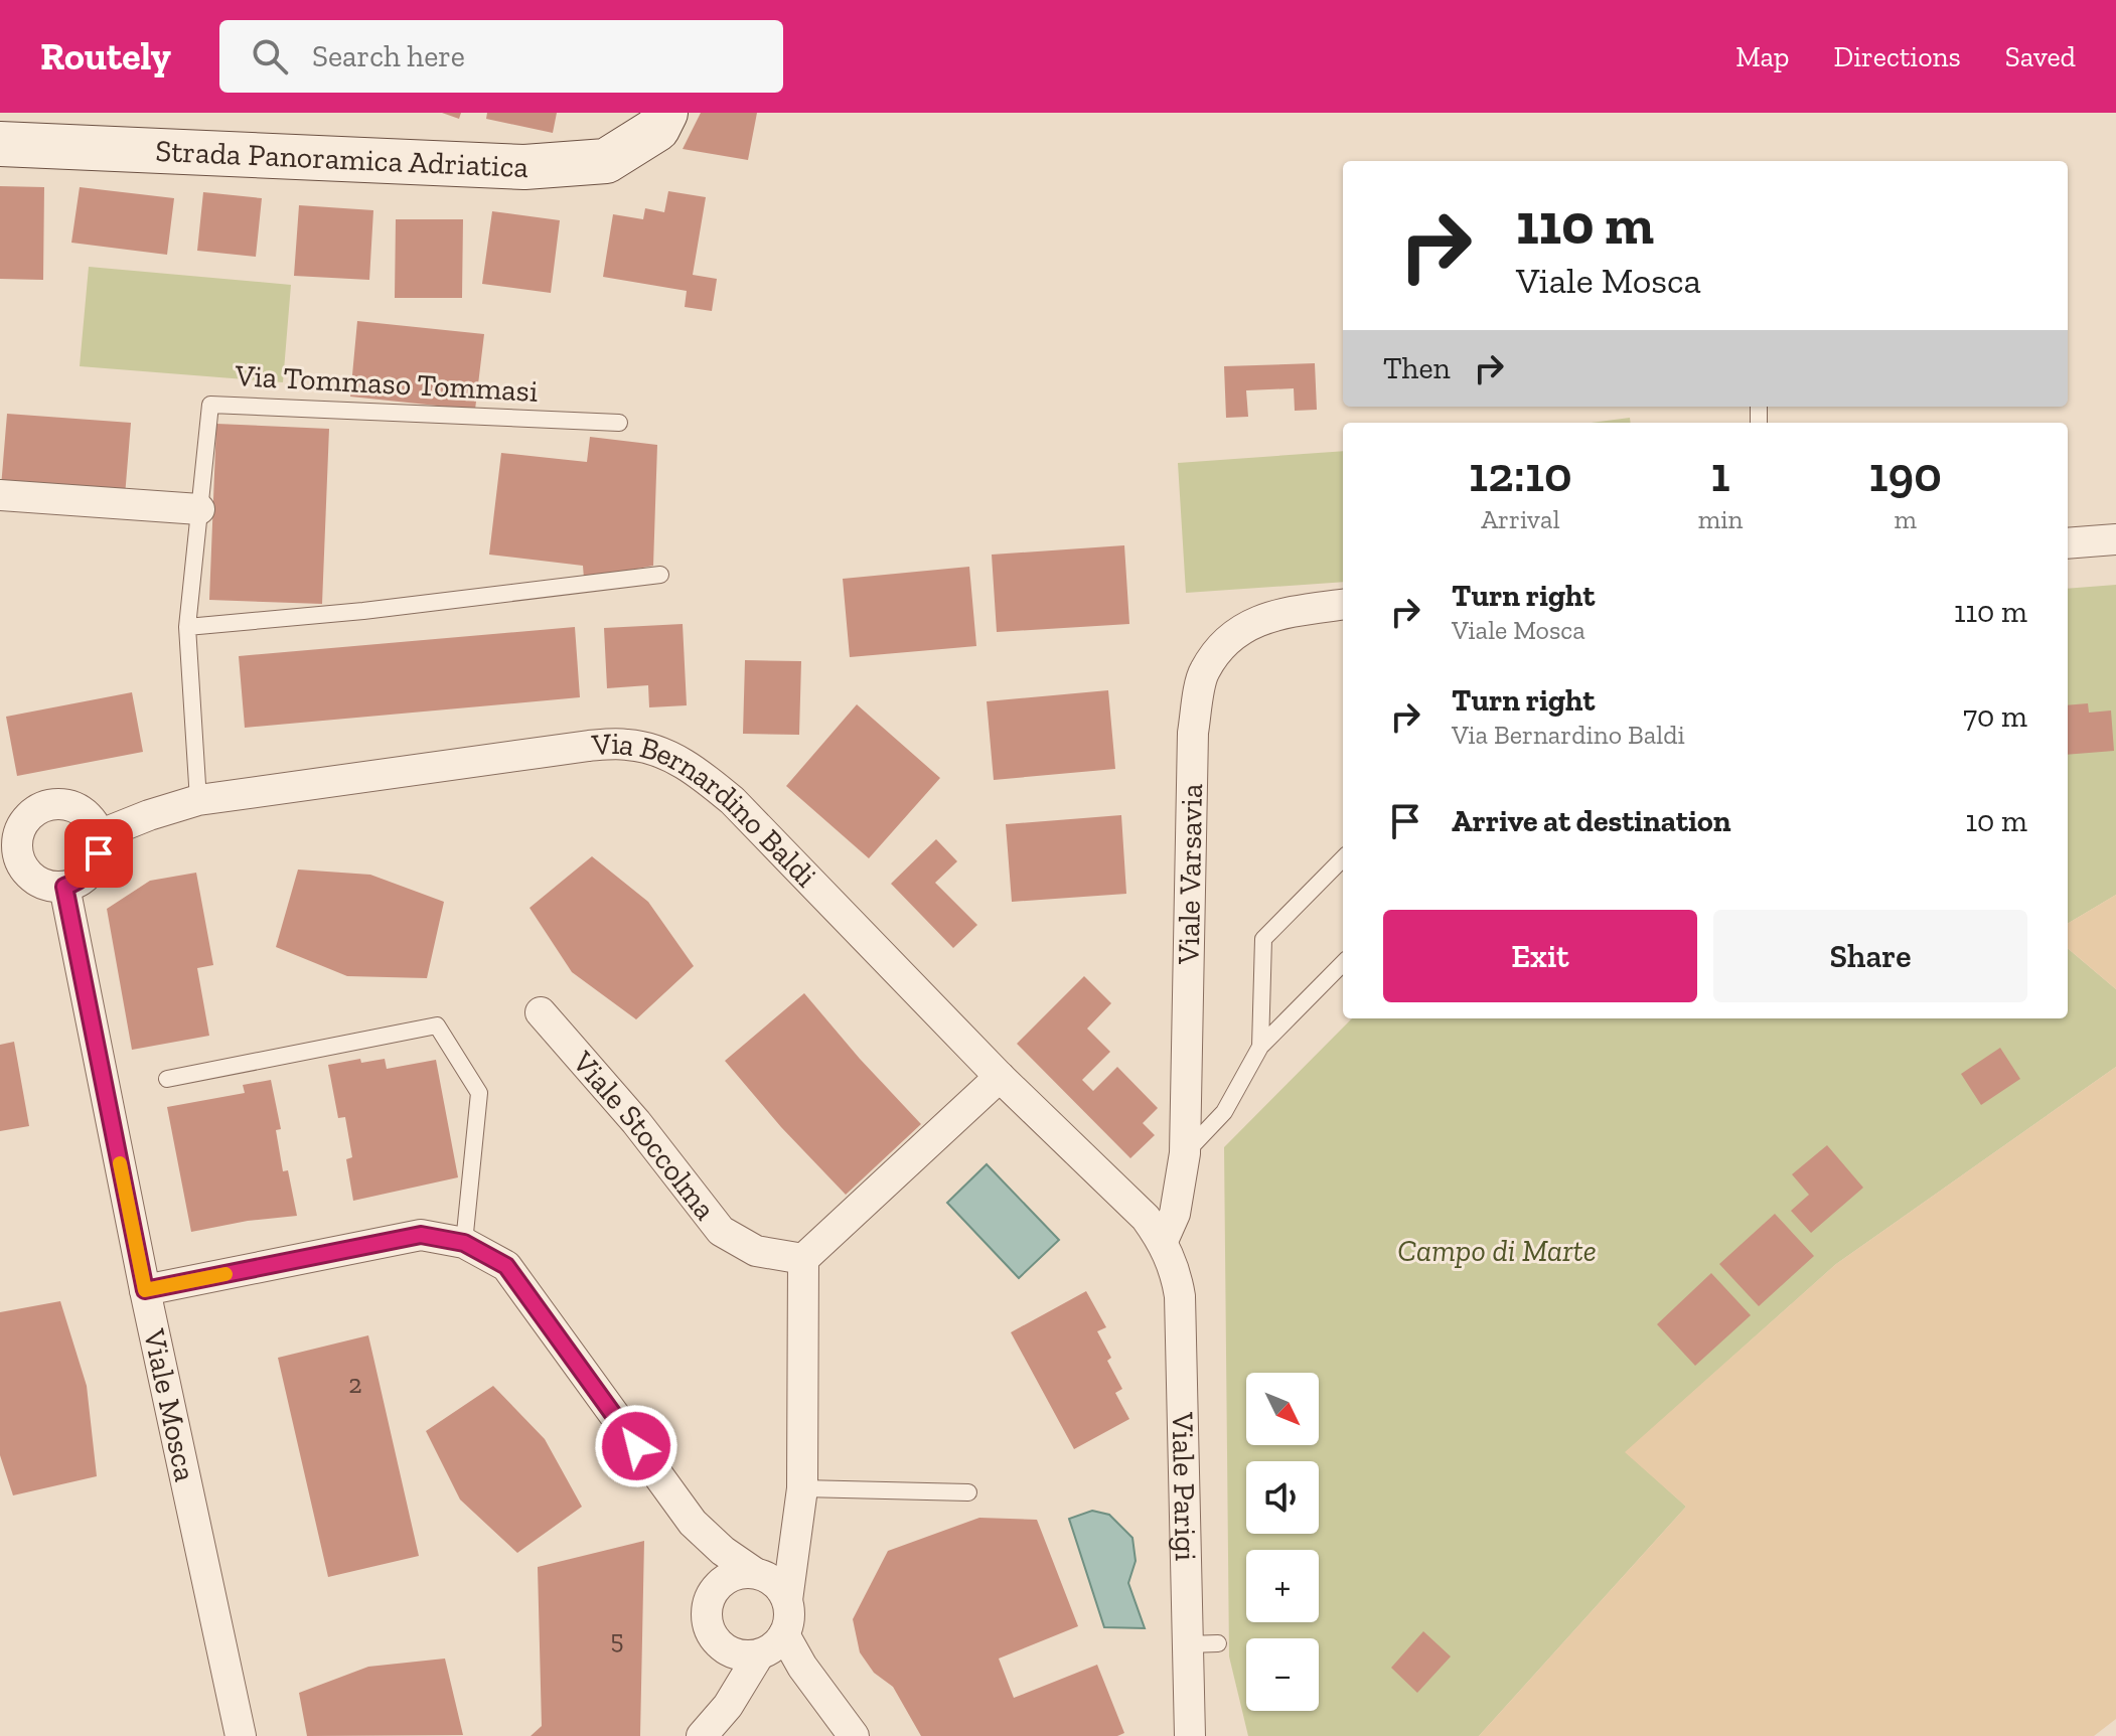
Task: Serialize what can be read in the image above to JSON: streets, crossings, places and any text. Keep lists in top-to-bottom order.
{
  "streets": {
    "street": [
      "Strada Panoramica Adriatica",
      "Via Bernardino Baldi",
      "Viale Varsavia",
      "Viale Stoccolma",
      "Viale Mosca",
      "Viale Parigi"
    ],
    "lane": ["Via Tommaso Tommasi"]
  },
  "crossings": [
    ["Via Tommaso Tommasi", "Via Bernardino Baldi"],
    ["Via Bernardino Baldi", "Viale Varsavia"],
    ["Via Bernardino Baldi", "Viale Mosca"],
    ["Via Bernardino Baldi", "Viale Parigi"],
    ["Viale Varsavia", "Viale Parigi"]
  ],
  "parks": ["Campo di Marte"],
  "house_numbers": ["2", "5"],
  "north": "bottom right",
  "page": {
    "header": "Routely",
    "search": "Search here",
    "nav": ["Map", "Directions", "Saved"],
    "turn": ["110 m", "Viale Mosca"],
    "then": "Then",
    "eta": [
      "12:10",
      "Arrival",
      "1",
      "min",
      "190",
      "m"
    ],
    "list": [
      {
        "name": "Turn right",
        "note": "Viale Mosca",
        "value": "110 m"
      },
      {
        "name": "Turn right",
        "note": "Via Bernardino Baldi",
        "value": "70 m"
      },
      {
        "name": "Arrive at destination",
        "value": "10 m"
      }
    ],
    "buttons": ["Exit", "Share"],
    "map_buttons": ["+", "−"]
  }
}
